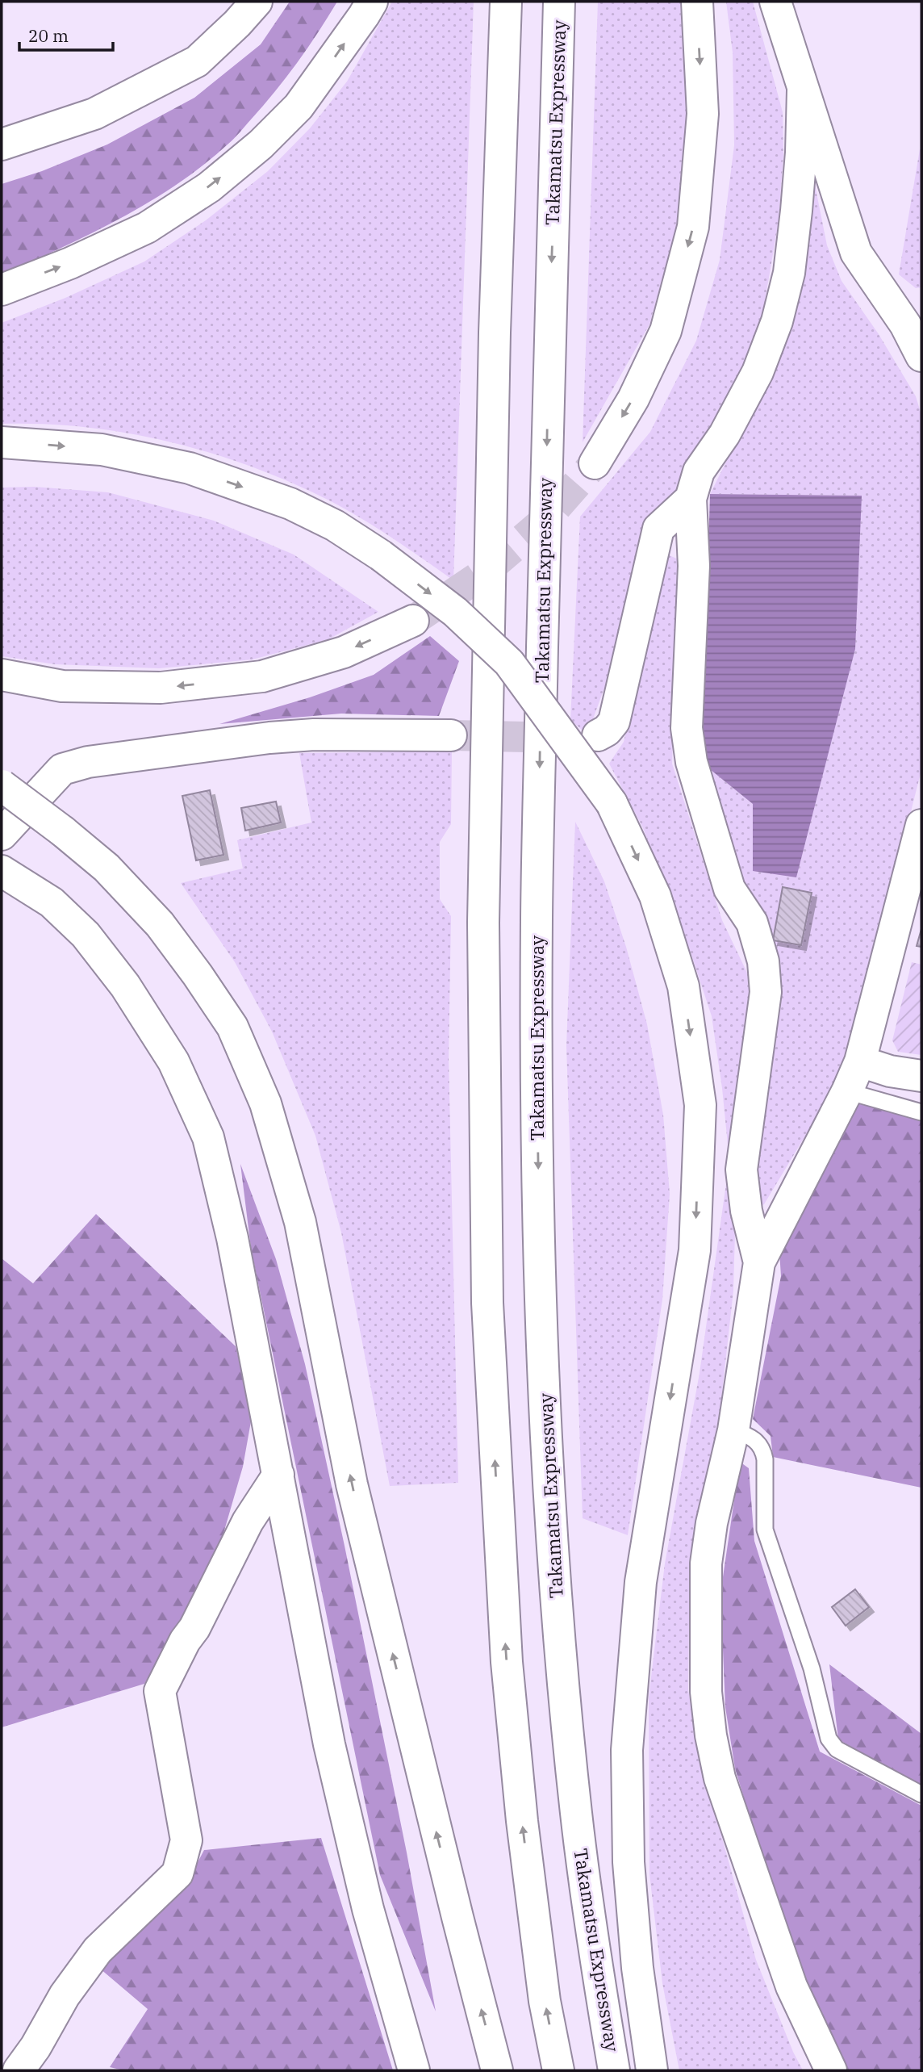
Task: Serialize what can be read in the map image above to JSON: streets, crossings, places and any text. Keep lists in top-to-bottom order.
{
  "streets": {
    "main road": ["Takamatsu Expressway"]
  },
  "scale_bar": "20 m"
}
